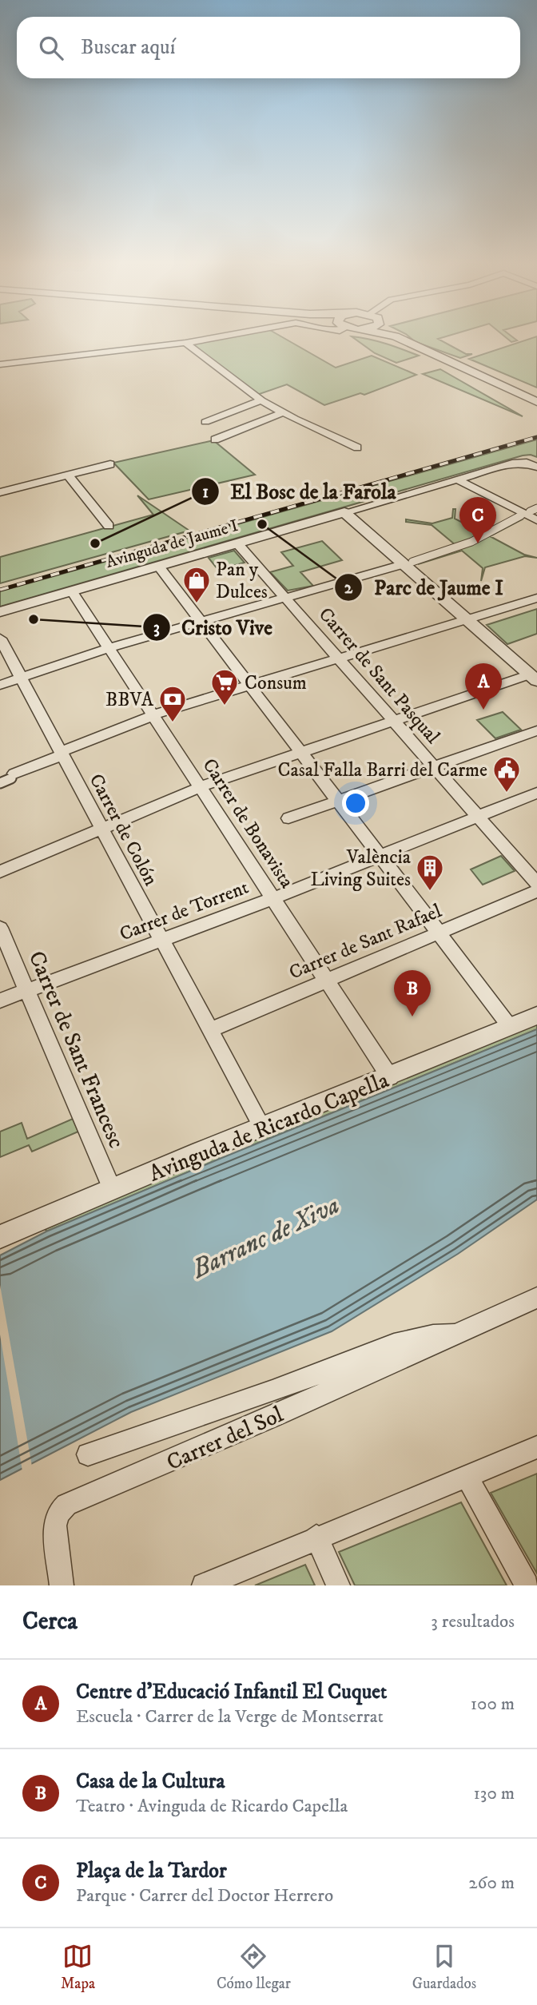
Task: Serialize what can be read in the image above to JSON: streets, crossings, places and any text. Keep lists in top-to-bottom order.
{
  "streets": {
    "street": [
      "Avinguda de Jaume I",
      "Carrer de Sant Pasqual",
      "Carrer de Bonavista",
      "Carrer de Colón",
      "Carrer de Torrent",
      "Carrer de Sant Rafael",
      "Carrer de Sant Francesc",
      "Avinguda de Ricardo Capella",
      "Carrer del Sol"
    ]
  },
  "crossings": [
    ["Avinguda de Jaume I", "Carrer de Sant Pasqual"],
    ["Avinguda de Jaume I", "Carrer de Bonavista"],
    ["Carrer de Sant Pasqual", "Carrer de Torrent"],
    ["Carrer de Bonavista", "Carrer de Torrent"],
    ["Carrer de Bonavista", "Carrer de Sant Rafael"],
    ["Carrer de Bonavista", "Avinguda de Ricardo Capella"],
    ["Carrer de Colón", "Carrer de Torrent"],
    ["Carrer de Colón", "Carrer de Sant Rafael"],
    ["Carrer de Colón", "Avinguda de Ricardo Capella"],
    ["Carrer de Torrent", "Carrer de Sant Francesc"],
    ["Carrer de Sant Francesc", "Avinguda de Ricardo Capella"]
  ],
  "water": ["Barranc de Xiva"],
  "places": {
    "other": ["Parc de Jaume I", "El Bosc de la Farola", "Cristo Vive"],
    "shop": ["Pan y Dulces"],
    "supermarket": ["Consum"],
    "bank": ["BBVA"],
    "public building": ["Casal Falla Barri del Carme"],
    "building": ["València Living Suites"]
  },
  "page": {
    "search": "Buscar aquí",
    "pins": ["C", "A", "B"],
    "heading": ["Cerca", "3 resultados"],
    "list": [
      {
        "mark": "A",
        "name": "Centre d'Educació Infantil El Cuquet",
        "note": "Escuela · Carrer de la Verge de Montserrat",
        "value": "100 m"
      },
      {
        "mark": "B",
        "name": "Casa de la Cultura",
        "note": "Teatro · Avinguda de Ricardo Capella",
        "value": "130 m"
      },
      {
        "mark": "C",
        "name": "Plaça de la Tardor",
        "note": "Parque · Carrer del Doctor Herrero",
        "value": "260 m"
      }
    ],
    "nav": ["Mapa", "Cómo llegar", "Guardados"]
  }
}
